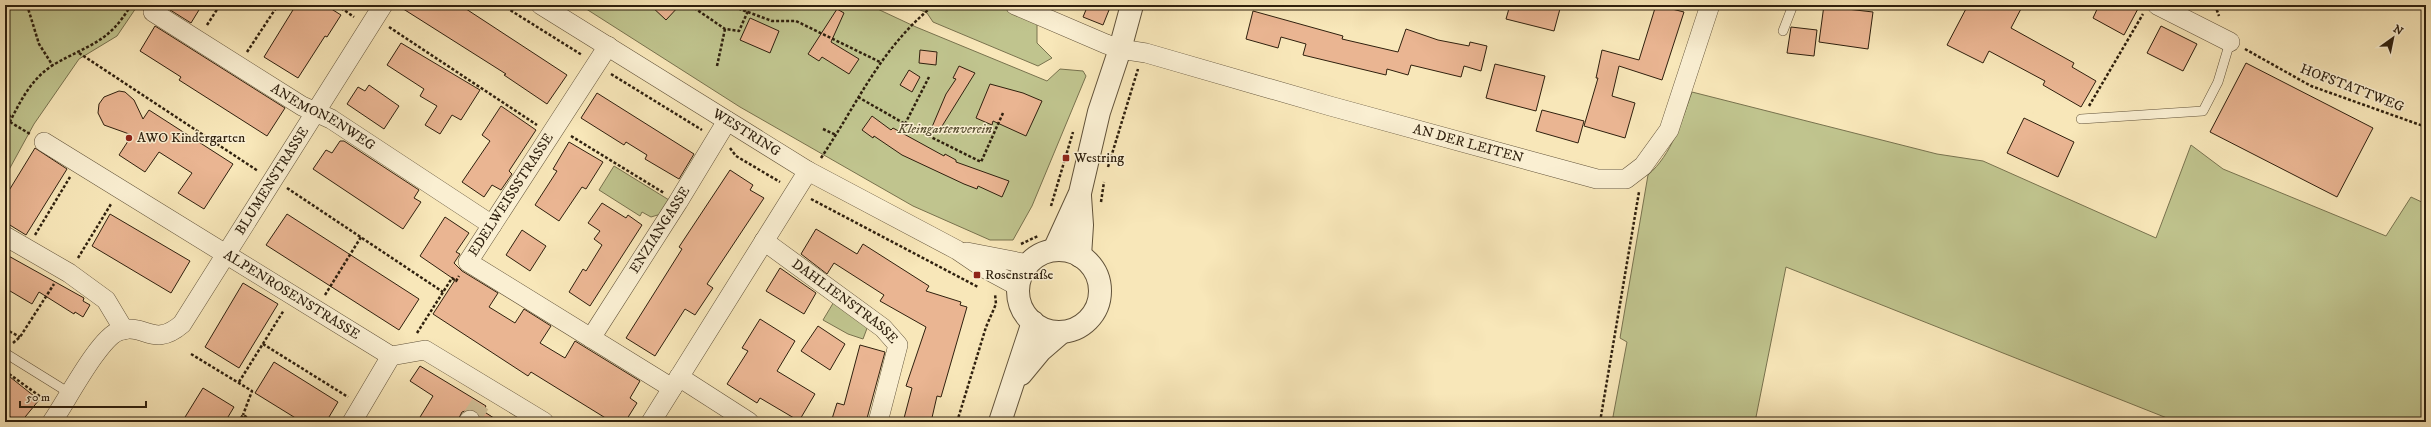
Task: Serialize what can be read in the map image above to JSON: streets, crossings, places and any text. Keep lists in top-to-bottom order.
{
  "streets": {
    "street": [
      "ANEMONENWEG",
      "WESTRING",
      "AN DER LEITEN",
      "BLUMENSTRASSE",
      "EDELWEISSSTRASSE",
      "ENZIANGASSE",
      "ALPENROSENSTRASSE",
      "DAHLIENSTRASSE"
    ],
    "path": ["HOFSTATTWEG"]
  },
  "crossings": [
    ["ANEMONENWEG", "BLUMENSTRASSE"],
    ["ANEMONENWEG", "EDELWEISSSTRASSE"],
    ["WESTRING", "EDELWEISSSTRASSE"],
    ["WESTRING", "ENZIANGASSE"],
    ["BLUMENSTRASSE", "ALPENROSENSTRASSE"],
    ["EDELWEISSSTRASSE", "ENZIANGASSE"]
  ],
  "parks": ["Kleingartenverein"],
  "places": {
    "other": ["AWO Kindergarten"],
    "transit": ["Westring", "Rosenstraße"]
  },
  "scale_bar": "50 m",
  "north": "top right"
}
